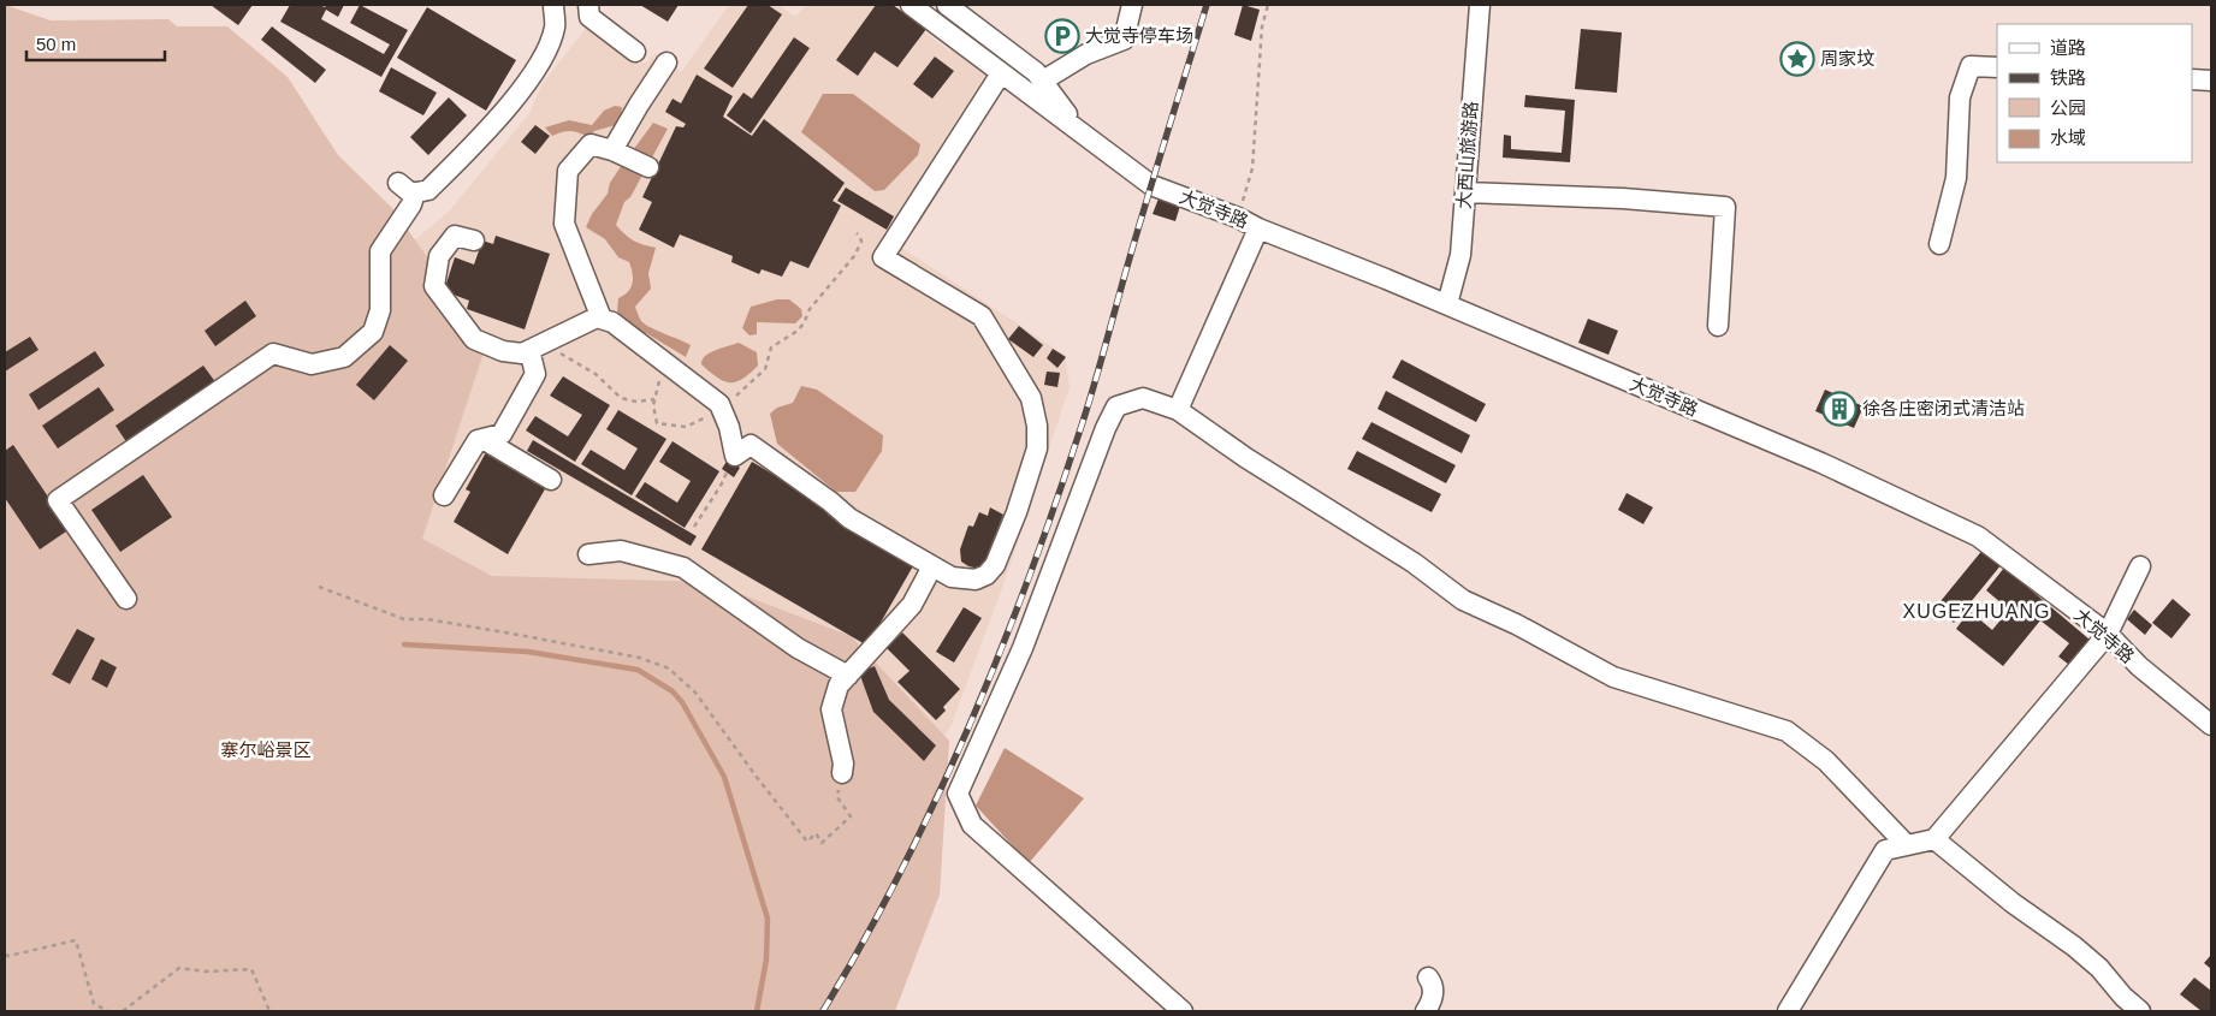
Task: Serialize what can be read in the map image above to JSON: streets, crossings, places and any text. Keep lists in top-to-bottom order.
{
  "streets": {
    "street": ["大西山旅游路", "大觉寺路"]
  },
  "crossings": [
    ["大西山旅游路", "大觉寺路"]
  ],
  "districts": ["XUGEZHUANG"],
  "parks": ["寨尔峪景区"],
  "places": {
    "parking": ["大觉寺停车场"],
    "place": ["周家坟"],
    "building": ["徐各庄密闭式清洁站"]
  },
  "legend": [
    "道路",
    "铁路",
    "公园",
    "水域"
  ],
  "scale_bar": "50 m"
}
